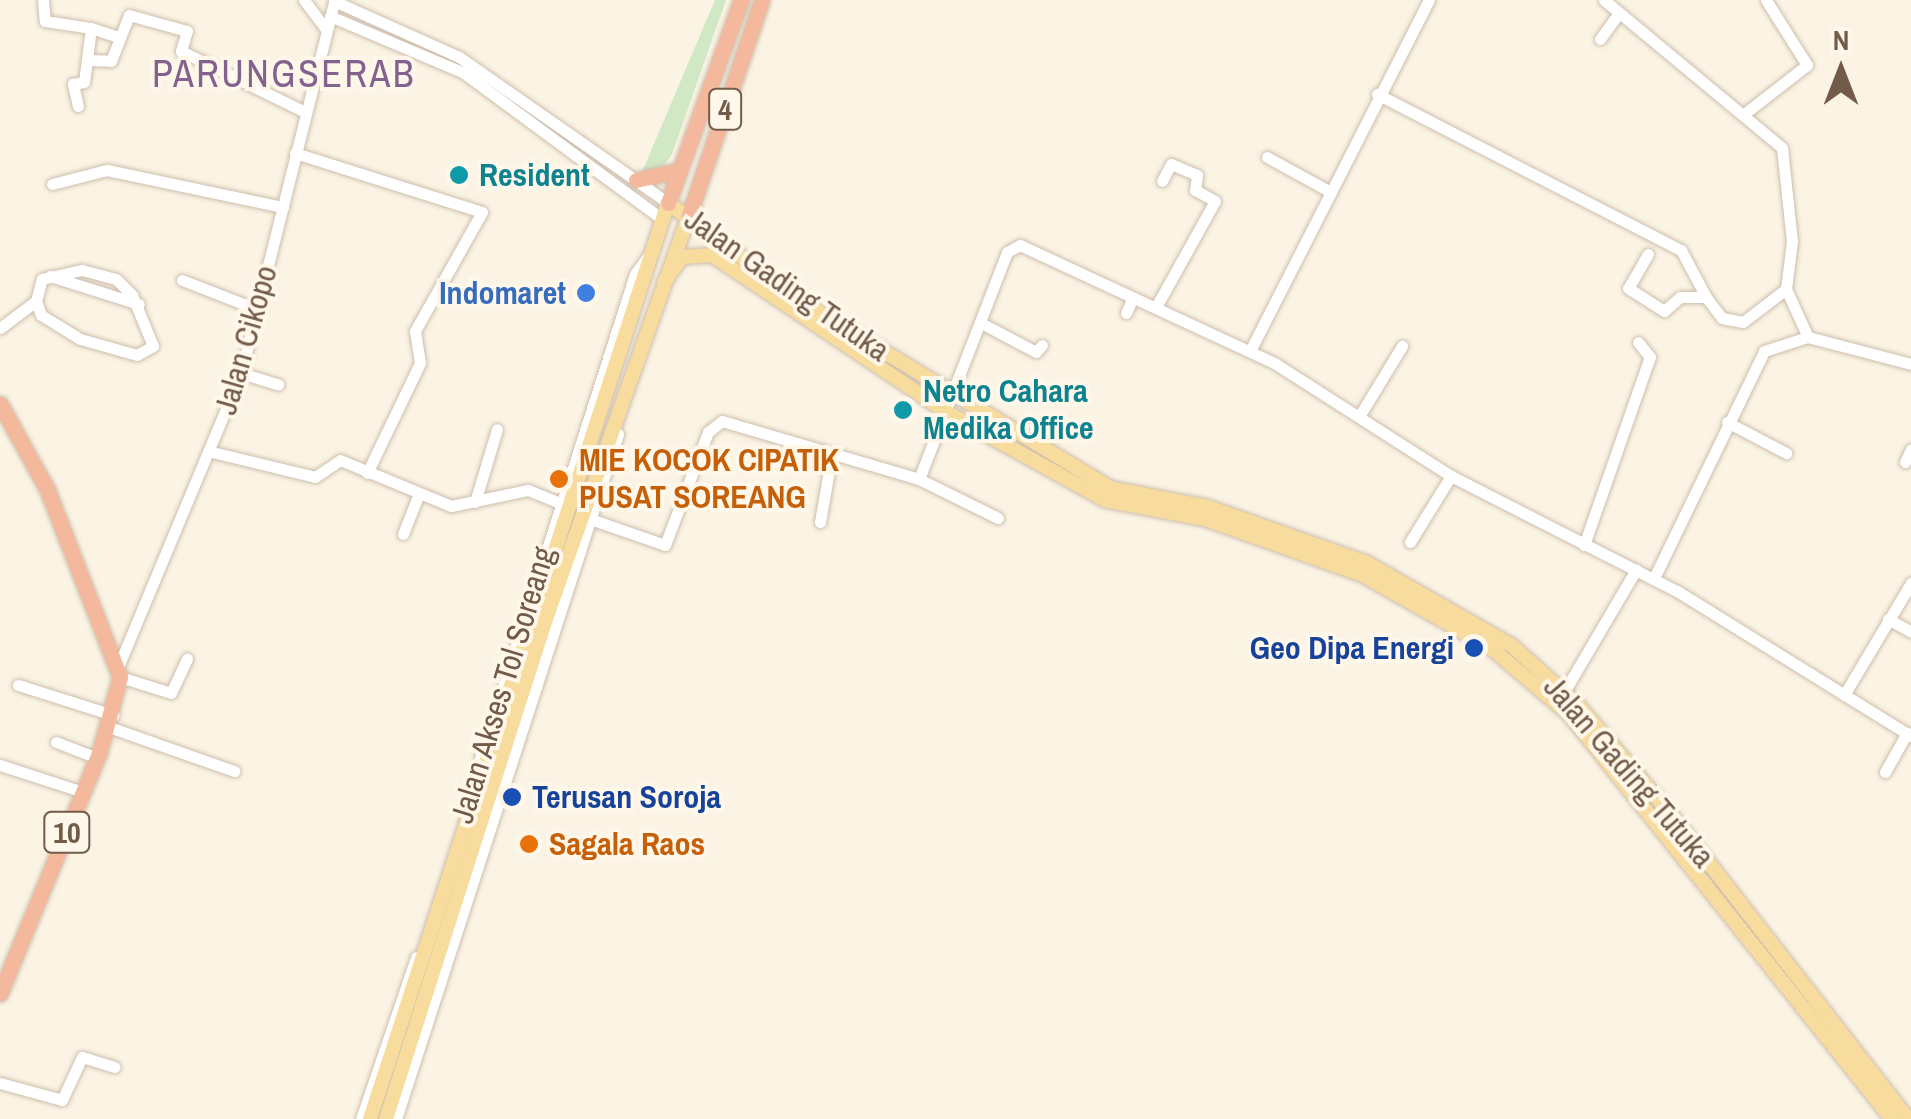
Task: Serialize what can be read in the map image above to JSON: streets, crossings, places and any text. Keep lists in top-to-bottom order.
{
  "streets": {
    "highway": ["4", "10"],
    "main road": ["Jalan Gading Tutuka", "Jalan Akses Tol Soreang"],
    "street": ["Jalan Cikopo"]
  },
  "crossings": [
    ["4", "Jalan Gading Tutuka"],
    ["4", "Jalan Akses Tol Soreang"],
    ["Jalan Gading Tutuka", "Jalan Cikopo"],
    ["Jalan Gading Tutuka", "Jalan Akses Tol Soreang"],
    ["Jalan Cikopo", "10"]
  ],
  "districts": ["PARUNGSERAB"],
  "places": [
    "Resident",
    "Indomaret",
    "Netro Cahara Medika Office",
    "MIE KOCOK CIPATIK PUSAT SOREANG",
    "Geo Dipa Energi",
    "Terusan Soroja",
    "Sagala Raos"
  ],
  "north": "top"
}
